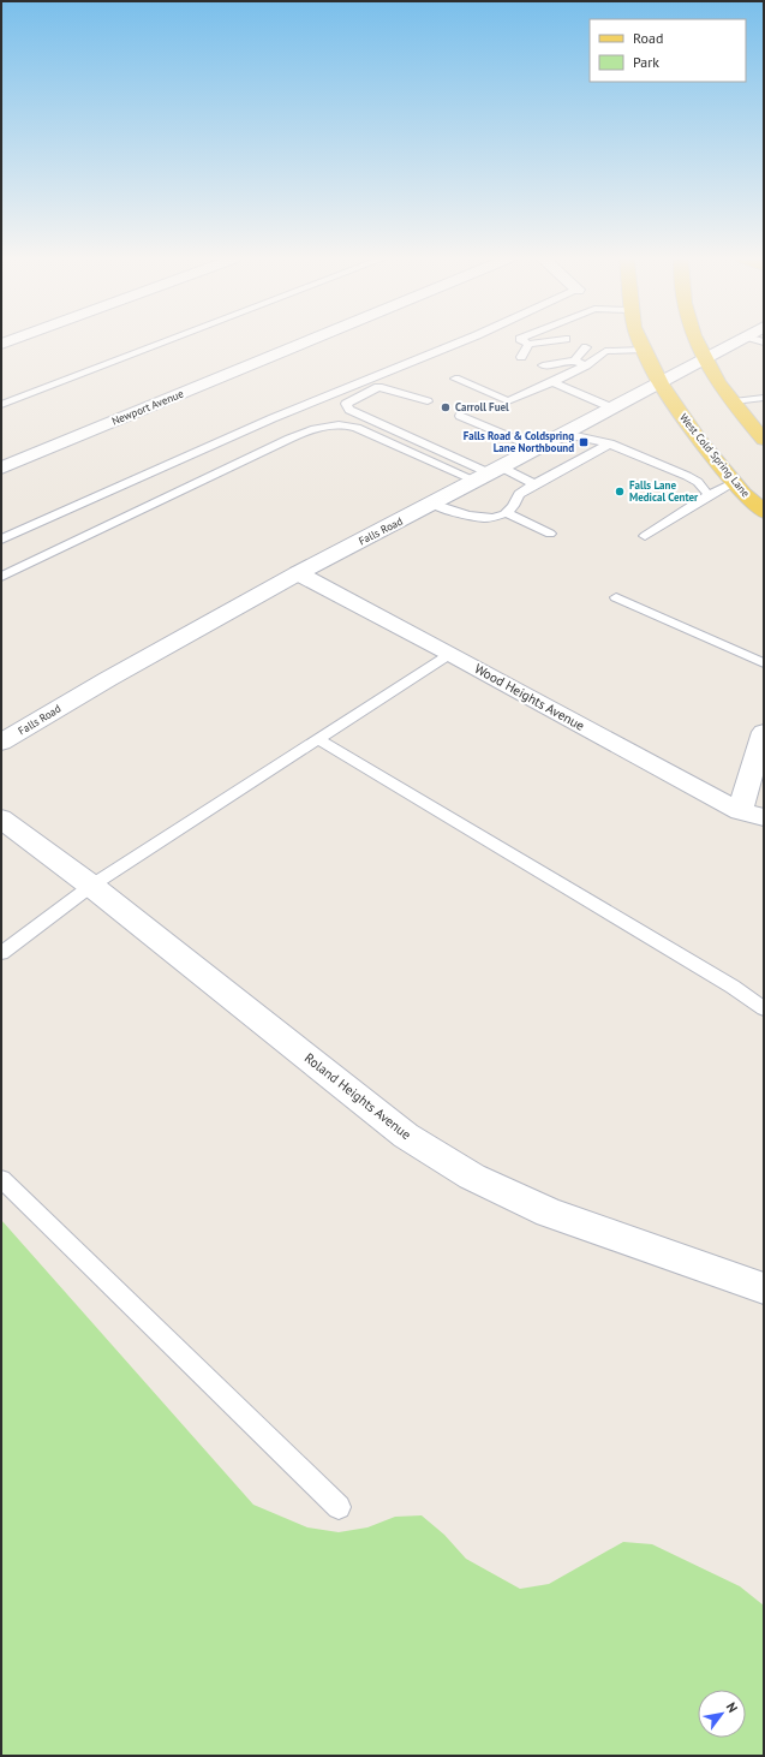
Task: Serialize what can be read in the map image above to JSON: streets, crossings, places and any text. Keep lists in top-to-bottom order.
{
  "streets": {
    "main road": ["West Cold Spring Lane"],
    "street": [
      "Newport Avenue",
      "Falls Road",
      "Wood Heights Avenue",
      "Roland Heights Avenue"
    ]
  },
  "crossings": [
    ["West Cold Spring Lane", "Falls Road"],
    ["Falls Road", "Wood Heights Avenue"]
  ],
  "places": {
    "other": ["Carroll Fuel", "Falls Lane Medical Center"],
    "transit": ["Falls Road & Coldspring Lane Northbound"]
  },
  "legend": ["Road", "Park"],
  "north": "top right"
}
